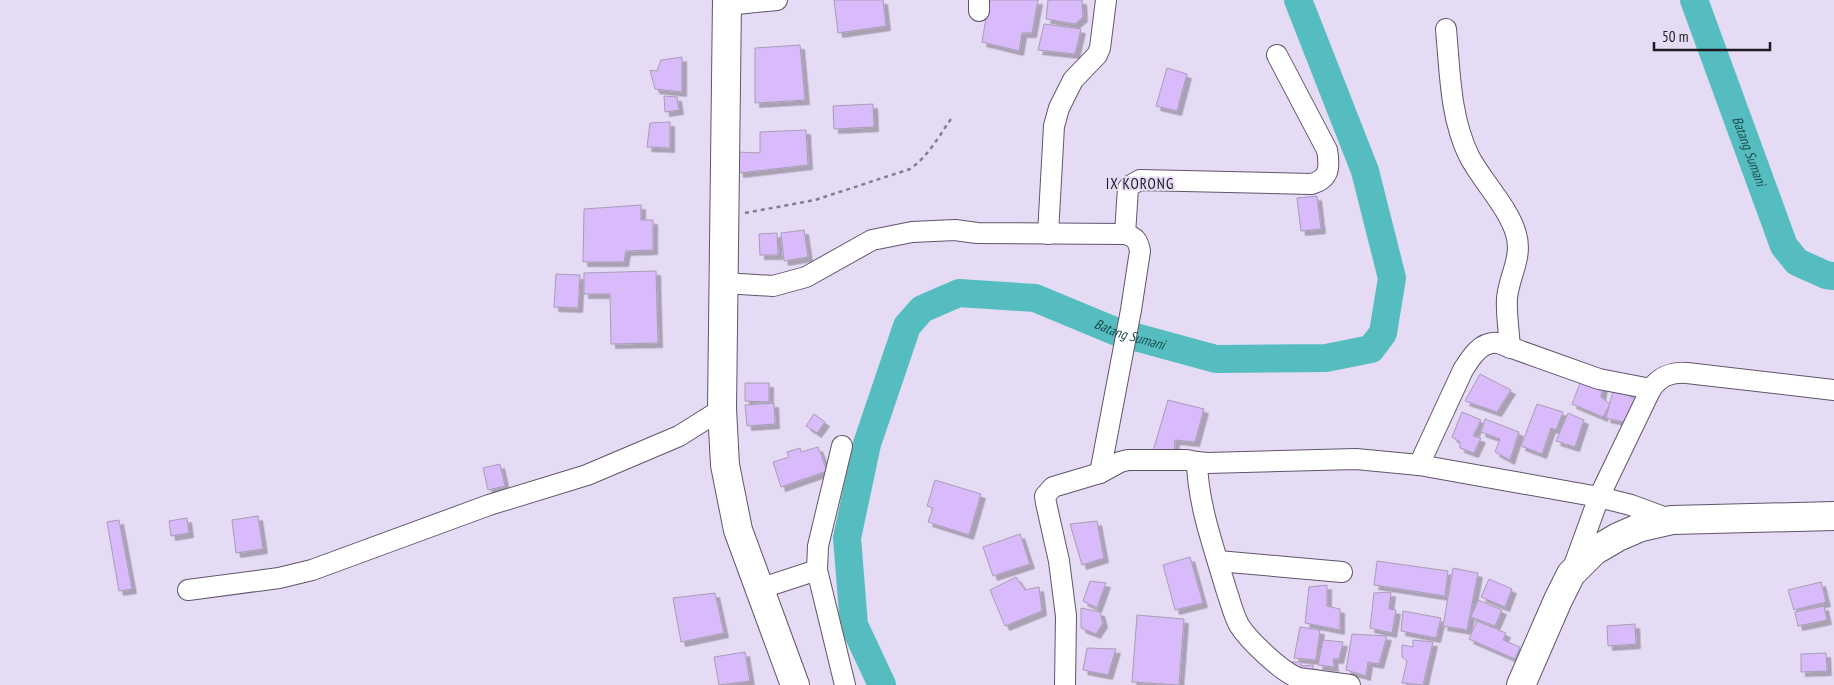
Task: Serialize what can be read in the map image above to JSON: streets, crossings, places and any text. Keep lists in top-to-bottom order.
{
  "districts": ["IX KORONG"],
  "water": ["Batang Sumani"],
  "scale_bar": "50 m"
}
